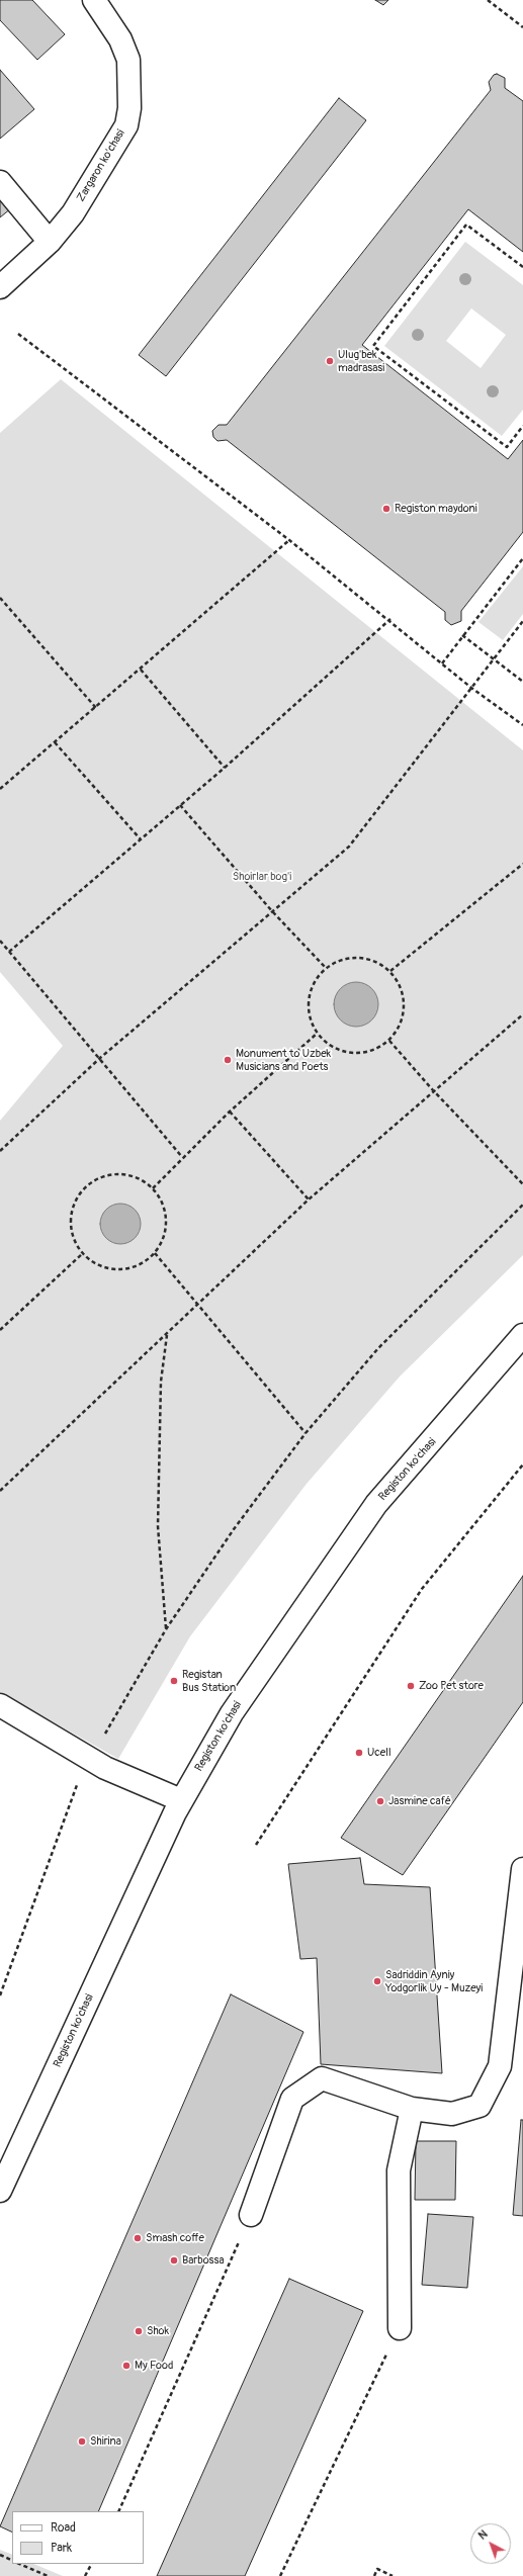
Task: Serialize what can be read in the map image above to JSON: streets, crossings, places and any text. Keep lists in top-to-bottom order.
{
  "streets": {
    "main road": ["Zargaron ko'chasi", "Registon ko'chasi"]
  },
  "parks": ["Shoirlar bog'i"],
  "places": [
    "Ulug'bek mаdrаsasi",
    "Registon maydoni",
    "Monument to Uzbek Musicians and Poets",
    "Registan Bus Station",
    "Zoo Pet store",
    "Ucell",
    "Jasmine café",
    "Sadriddin Ayniy Yodgorlik Uy - Muzeyi",
    "Smash coffe",
    "Barbossa",
    "Shok",
    "My Food",
    "Shirina"
  ],
  "legend": ["Road", "Park"],
  "north": "top left"
}
